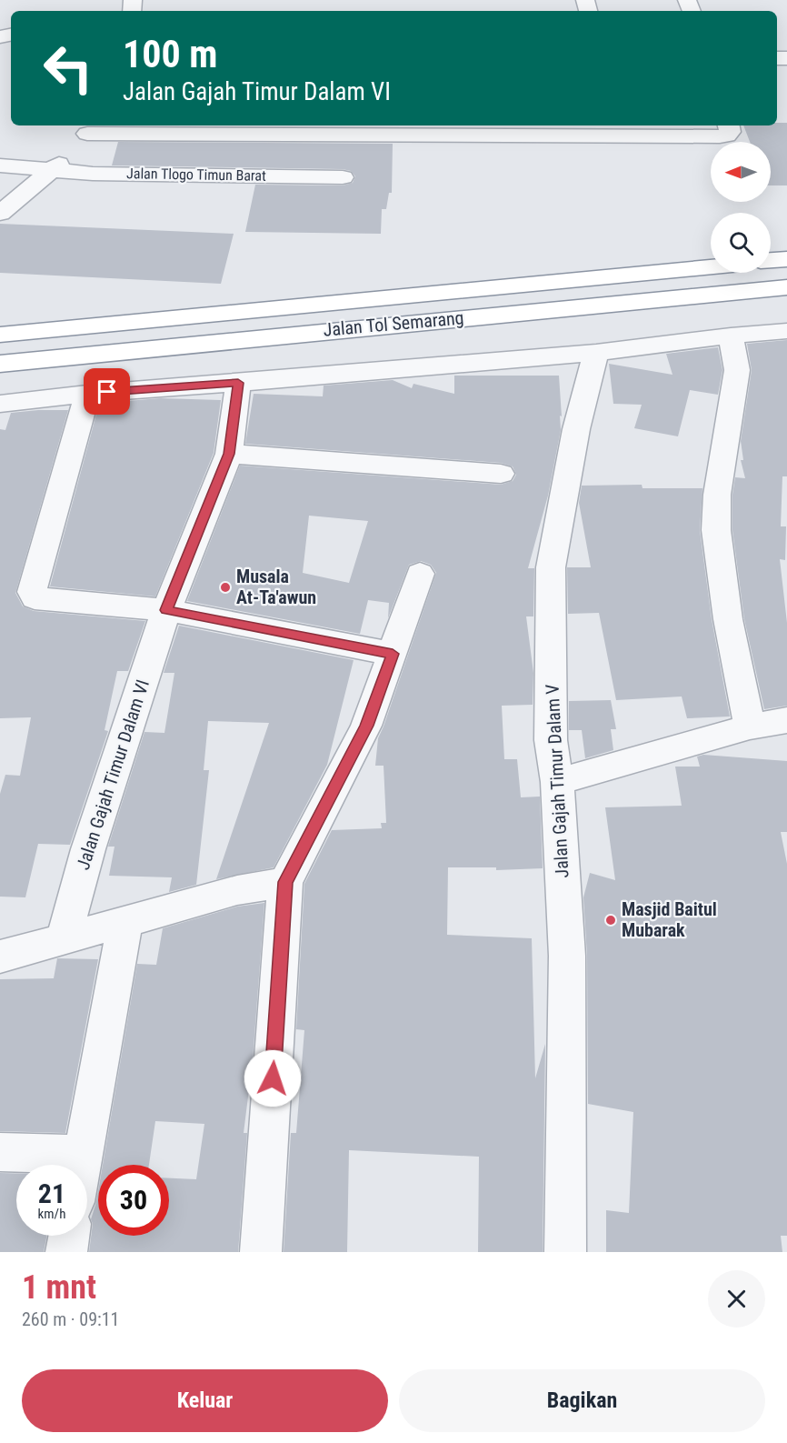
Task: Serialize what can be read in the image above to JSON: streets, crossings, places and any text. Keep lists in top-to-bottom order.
{
  "streets": {
    "highway": ["Jalan Tol Semarang"],
    "street": ["Jalan Tlogo Timun Barat", "Jalan Gajah Timur Dalam VI", "Jalan Gajah Timur Dalam V"]
  },
  "places": ["Musala At-Ta'awun", "Masjid Baitul Mubarak"],
  "north": "left",
  "page": {
    "turn": ["100 m", "Jalan Gajah Timur Dalam VI"],
    "speed": "21 km/h",
    "limit": "30",
    "heading": ["1 mnt", "260 m · 09:11"],
    "buttons": ["Keluar", "Bagikan"]
  }
}
